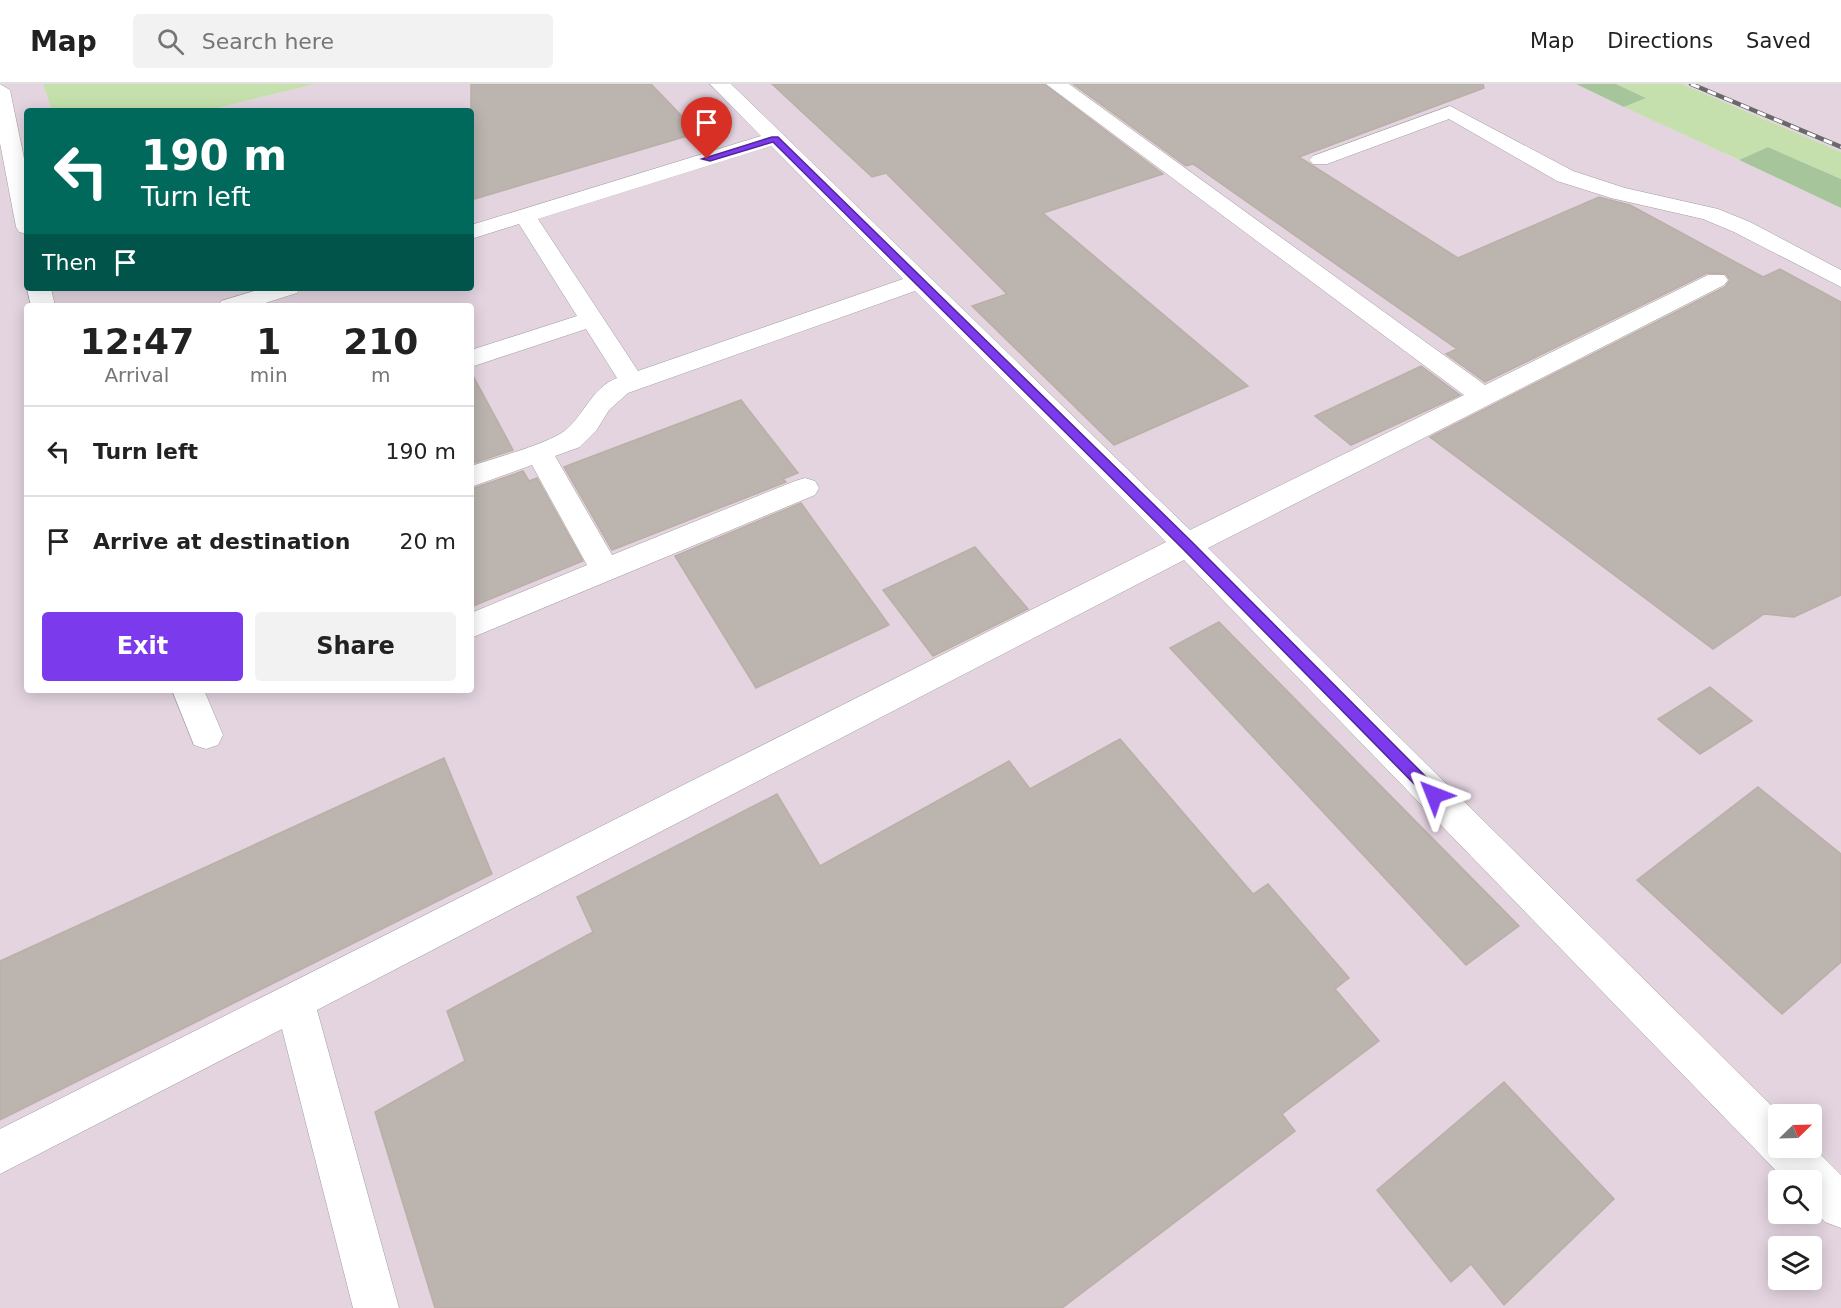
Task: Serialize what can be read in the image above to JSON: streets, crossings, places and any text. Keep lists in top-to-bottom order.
{
  "north": "top right",
  "page": {
    "header": "Map",
    "search": "Search here",
    "nav": ["Map", "Directions", "Saved"],
    "turn": ["190 m", "Turn left"],
    "then": "Then",
    "eta": [
      "12:47",
      "Arrival",
      "1",
      "min",
      "210",
      "m"
    ],
    "list": [
      {
        "name": "Turn left",
        "value": "190 m"
      },
      {
        "name": "Arrive at destination",
        "value": "20 m"
      }
    ],
    "buttons": ["Exit", "Share"]
  }
}
